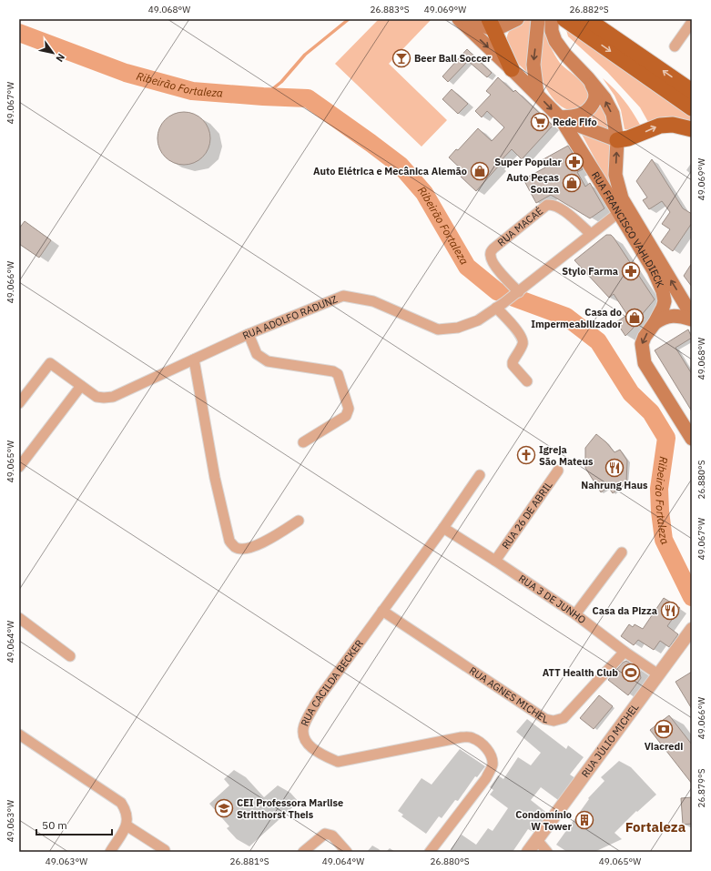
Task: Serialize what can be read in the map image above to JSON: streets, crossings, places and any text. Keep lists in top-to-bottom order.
{
  "streets": {
    "main road": ["RUA FRANCISCO VAHLDIECK"],
    "street": [
      "RUA MACAÉ",
      "RUA ADOLFO RADUNZ",
      "RUA 26 DE ABRIL",
      "RUA 3 DE JUNHO",
      "RUA CACILDA BECKER",
      "RUA AGNES MICHEL",
      "RUA JÚLIO MICHEL"
    ]
  },
  "crossings": [
    ["RUA MACAÉ", "RUA ADOLFO RADUNZ"],
    ["RUA FRANCISCO VAHLDIECK", "RUA ADOLFO RADUNZ"],
    ["RUA 26 DE ABRIL", "RUA 3 DE JUNHO"],
    ["RUA 3 DE JUNHO", "RUA CACILDA BECKER"],
    ["RUA 3 DE JUNHO", "RUA AGNES MICHEL"],
    ["RUA 3 DE JUNHO", "RUA JÚLIO MICHEL"],
    ["RUA CACILDA BECKER", "RUA AGNES MICHEL"]
  ],
  "districts": ["Fortaleza"],
  "water": ["Ribeirão Fortaleza"],
  "places": {
    "bar": ["Beer Ball Soccer"],
    "supermarket": ["Rede Fifo"],
    "pharmacy": ["Super Popular", "Stylo Farma"],
    "shop": ["Auto Elétrica e Mecânica Alemão", "Auto Peças Souza", "Casa do Impermeabilizador"],
    "church": ["Igreja São Mateus"],
    "restaurant": ["Nahrung Haus", "Casa da Pizza"],
    "sports": ["ATT Health Club"],
    "bank": ["Viacredi"],
    "school or university": ["CEI Professora Marlise Stritthorst Theis"],
    "building": ["Condomínio W Tower"]
  },
  "scale_bar": "50 m",
  "north": "bottom right",
  "coordinates": [
    "49.068°W",
    "26.883°S",
    "49.069°W",
    "26.882°S",
    "49.067°W",
    "49.066°W",
    "49.065°W",
    "26.880°S",
    "49.064°W",
    "26.879°S",
    "49.063°W",
    "26.881°S"
  ]
}
